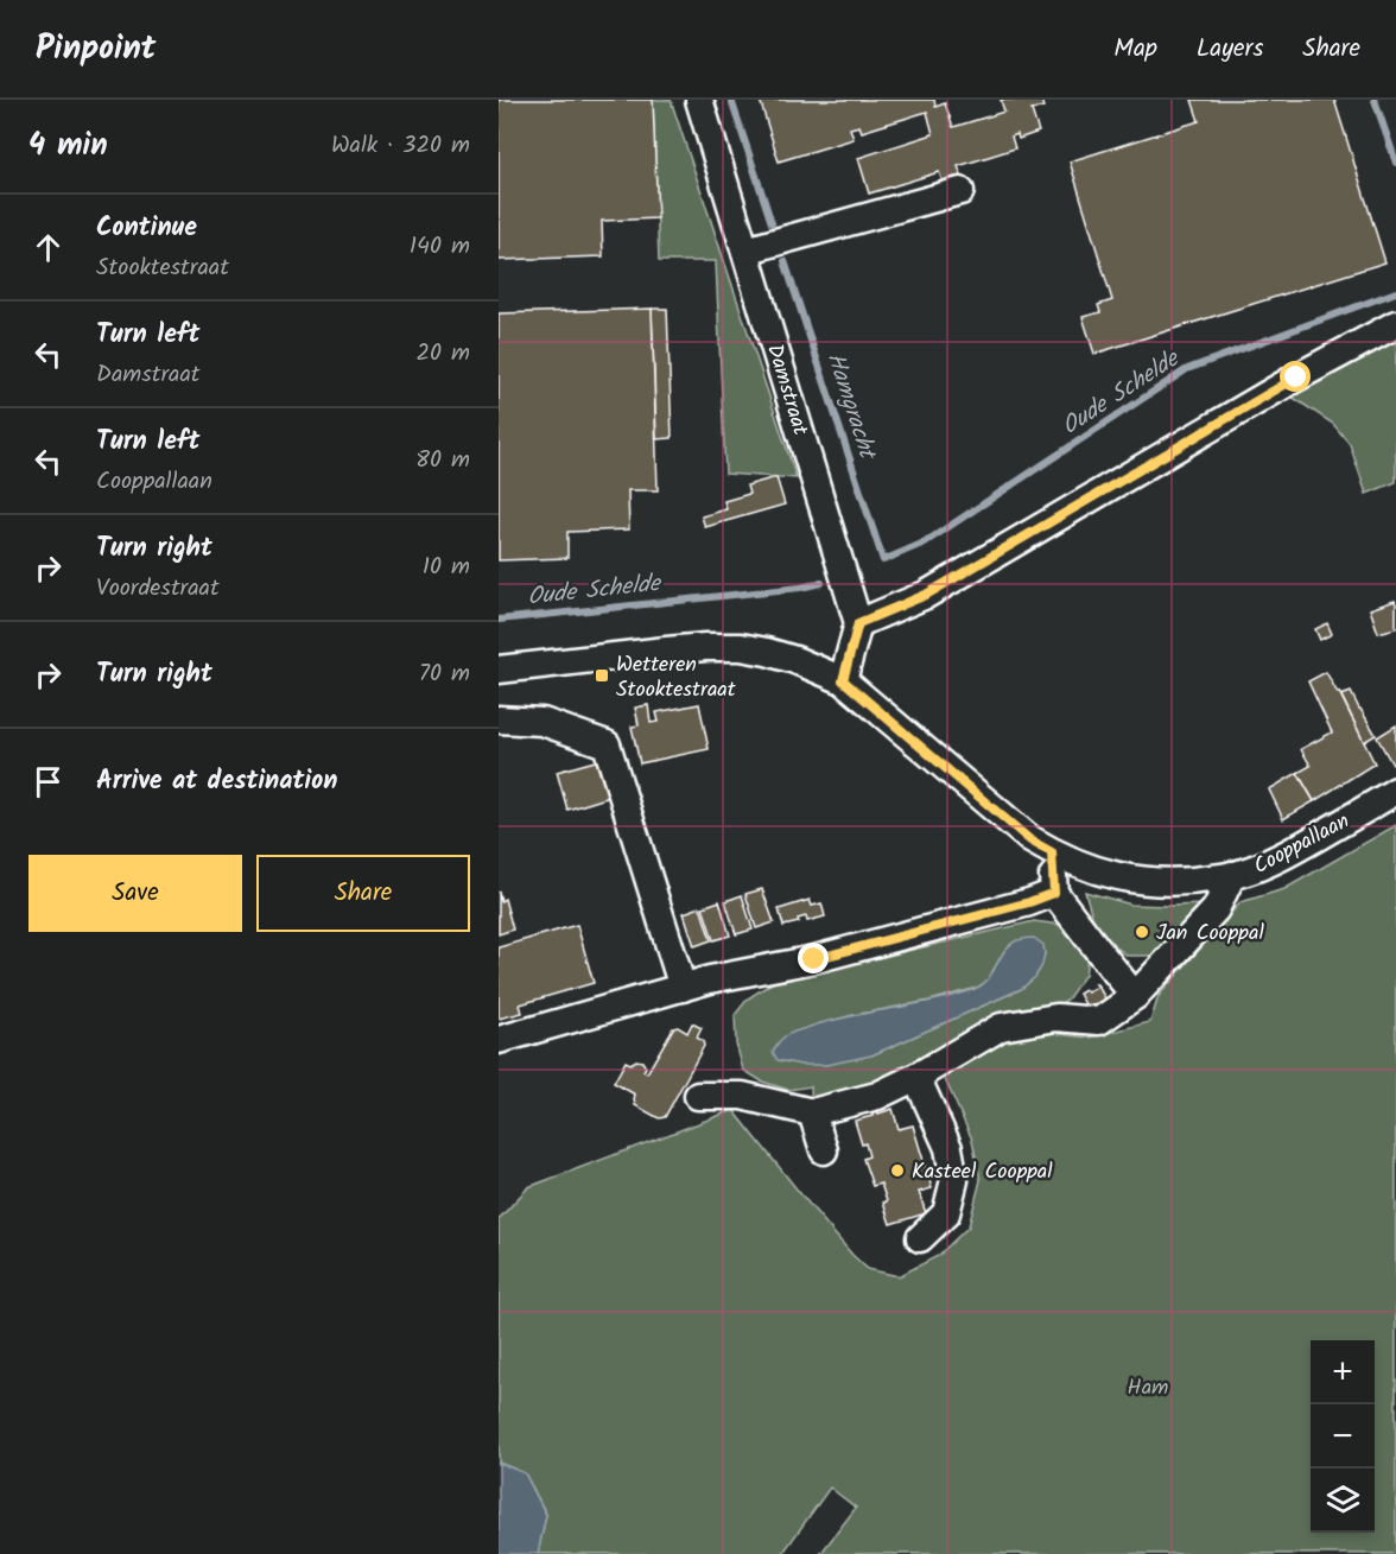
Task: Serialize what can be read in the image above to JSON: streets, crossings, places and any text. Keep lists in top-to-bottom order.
{
  "streets": {
    "street": ["Damstraat", "Cooppallaan"]
  },
  "water": ["Oude Schelde", "Hamgracht"],
  "parks": ["Ham"],
  "places": {
    "transit": ["Wetteren Stooktestraat"],
    "other": ["Jan Cooppal", "Kasteel Cooppal"]
  },
  "page": {
    "header": "Pinpoint",
    "nav": ["Map", "Layers", "Share"],
    "heading": ["4 min", "Walk · 320 m"],
    "list": [
      ["Continue", "Stooktestraat", "140 m"],
      ["Turn left", "Damstraat", "20 m"],
      ["Turn left", "Cooppallaan", "80 m"],
      ["Turn right", "Voordestraat", "10 m"],
      ["Turn right", "70 m"],
      "Arrive at destination"
    ],
    "buttons": ["Save", "Share"],
    "map_buttons": ["+", "−"]
  }
}
